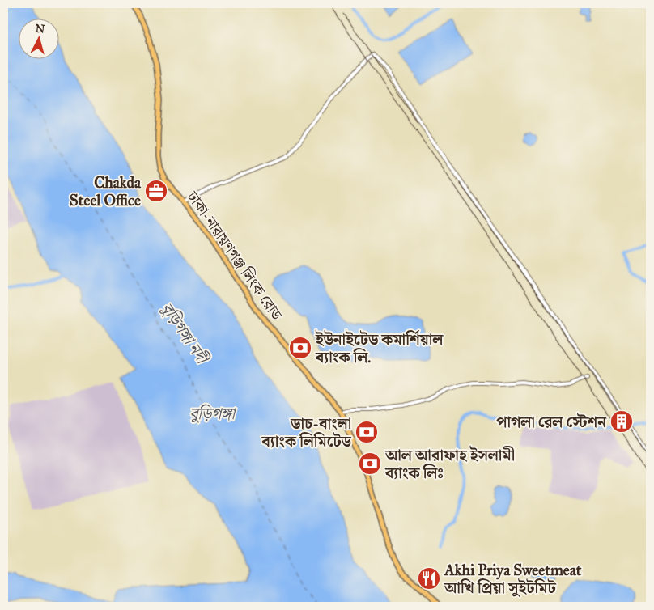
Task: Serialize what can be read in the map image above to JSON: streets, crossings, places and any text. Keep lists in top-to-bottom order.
{
  "streets": {
    "highway": ["ঢাকা-নারায়ণগঞ্জ লিংক রোড"]
  },
  "water": ["বুড়িগঙ্গা নদী", "বুড়িগঙ্গা"],
  "places": {
    "office": ["Chakda Steel Office"],
    "bank": ["ইউনাইটেড কমার্শিয়াল ব্যাংক লি.", "ডাচ-বাংলা ব্যাংক লিমিটেড", "আল আরাফাহ ইসলামী ব্যাংক লিঃ"],
    "building": ["পাগলা রেল স্টেশন"],
    "restaurant": ["Akhi Priya Sweetmeat আখি প্রিয়া সুইটমিট"]
  },
  "north": "top"
}
